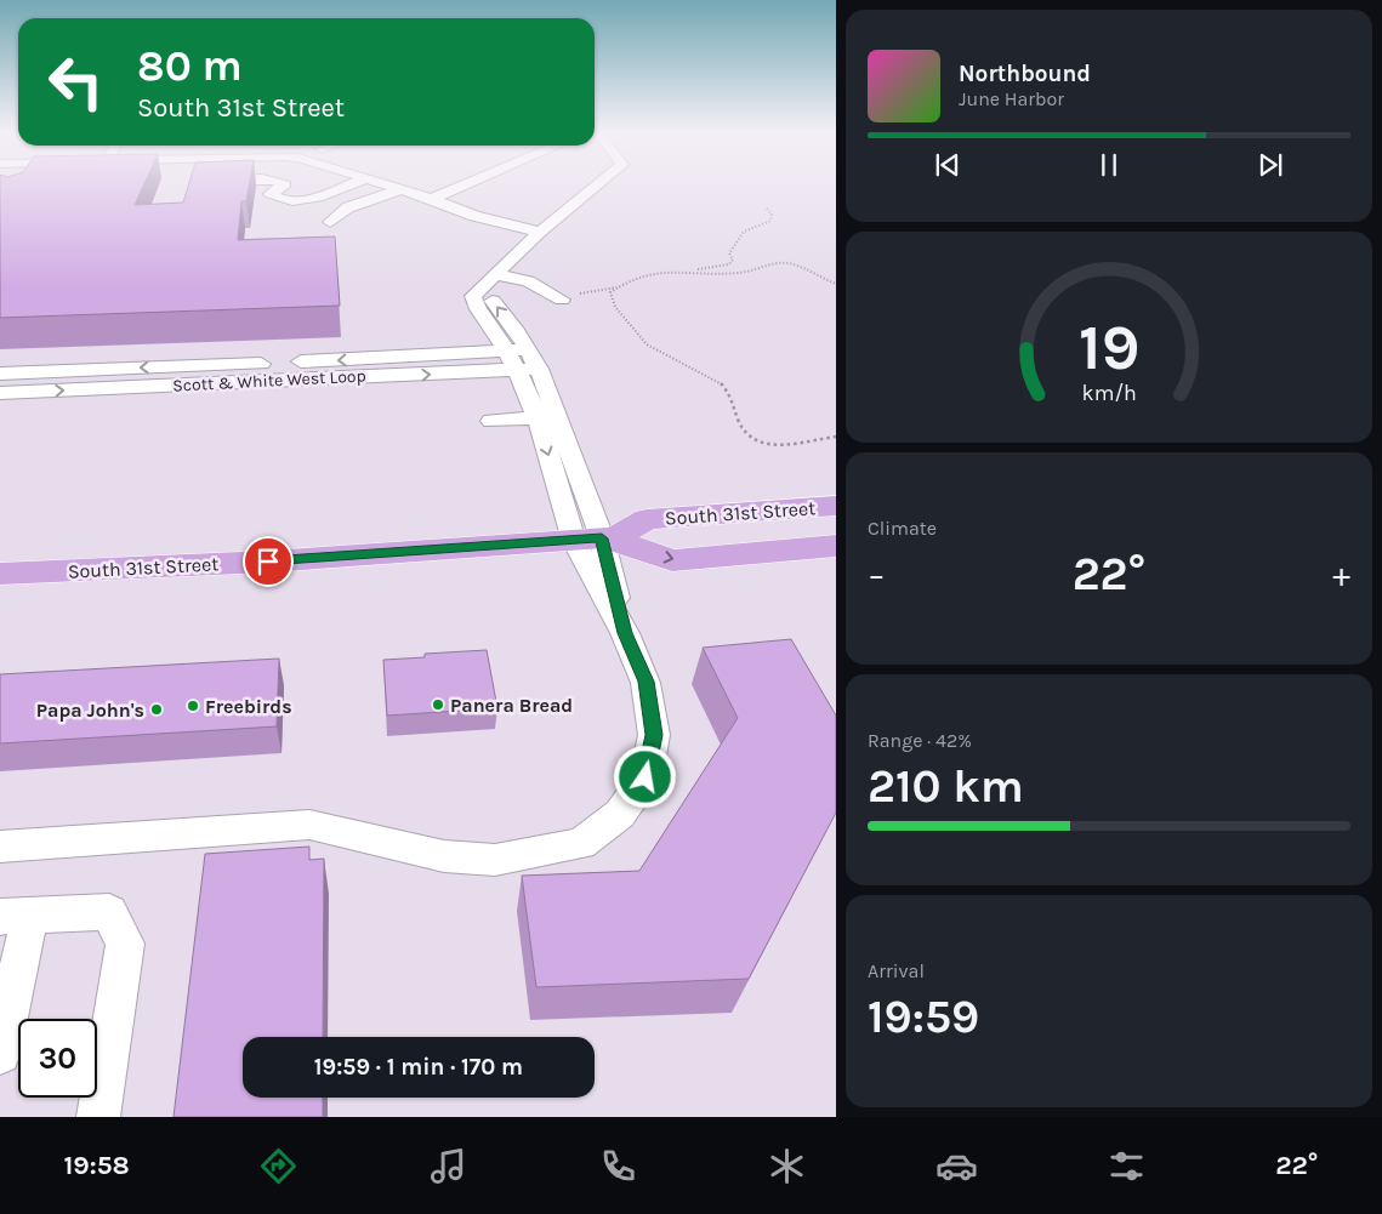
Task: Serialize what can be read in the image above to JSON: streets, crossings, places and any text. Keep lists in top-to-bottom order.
{
  "streets": {
    "main road": ["South 31st Street"],
    "street": ["Scott & White West Loop"]
  },
  "places": ["Panera Bread", "Freebirds", "Papa John's"],
  "page": {
    "turn": ["80 m", "South 31st Street"],
    "song": ["Northbound", "June Harbor"],
    "tile": [
      "Climate",
      ["Range · 42%", "210 km"],
      ["Arrival", "19:59"]
    ],
    "heat": ["−", "22°", "+"],
    "limit": "30",
    "trip": "19:59 · 1 min · 170 m",
    "tabs": ["19:58", "22°"],
    "gauge": ["19", "km/h"]
  }
}
